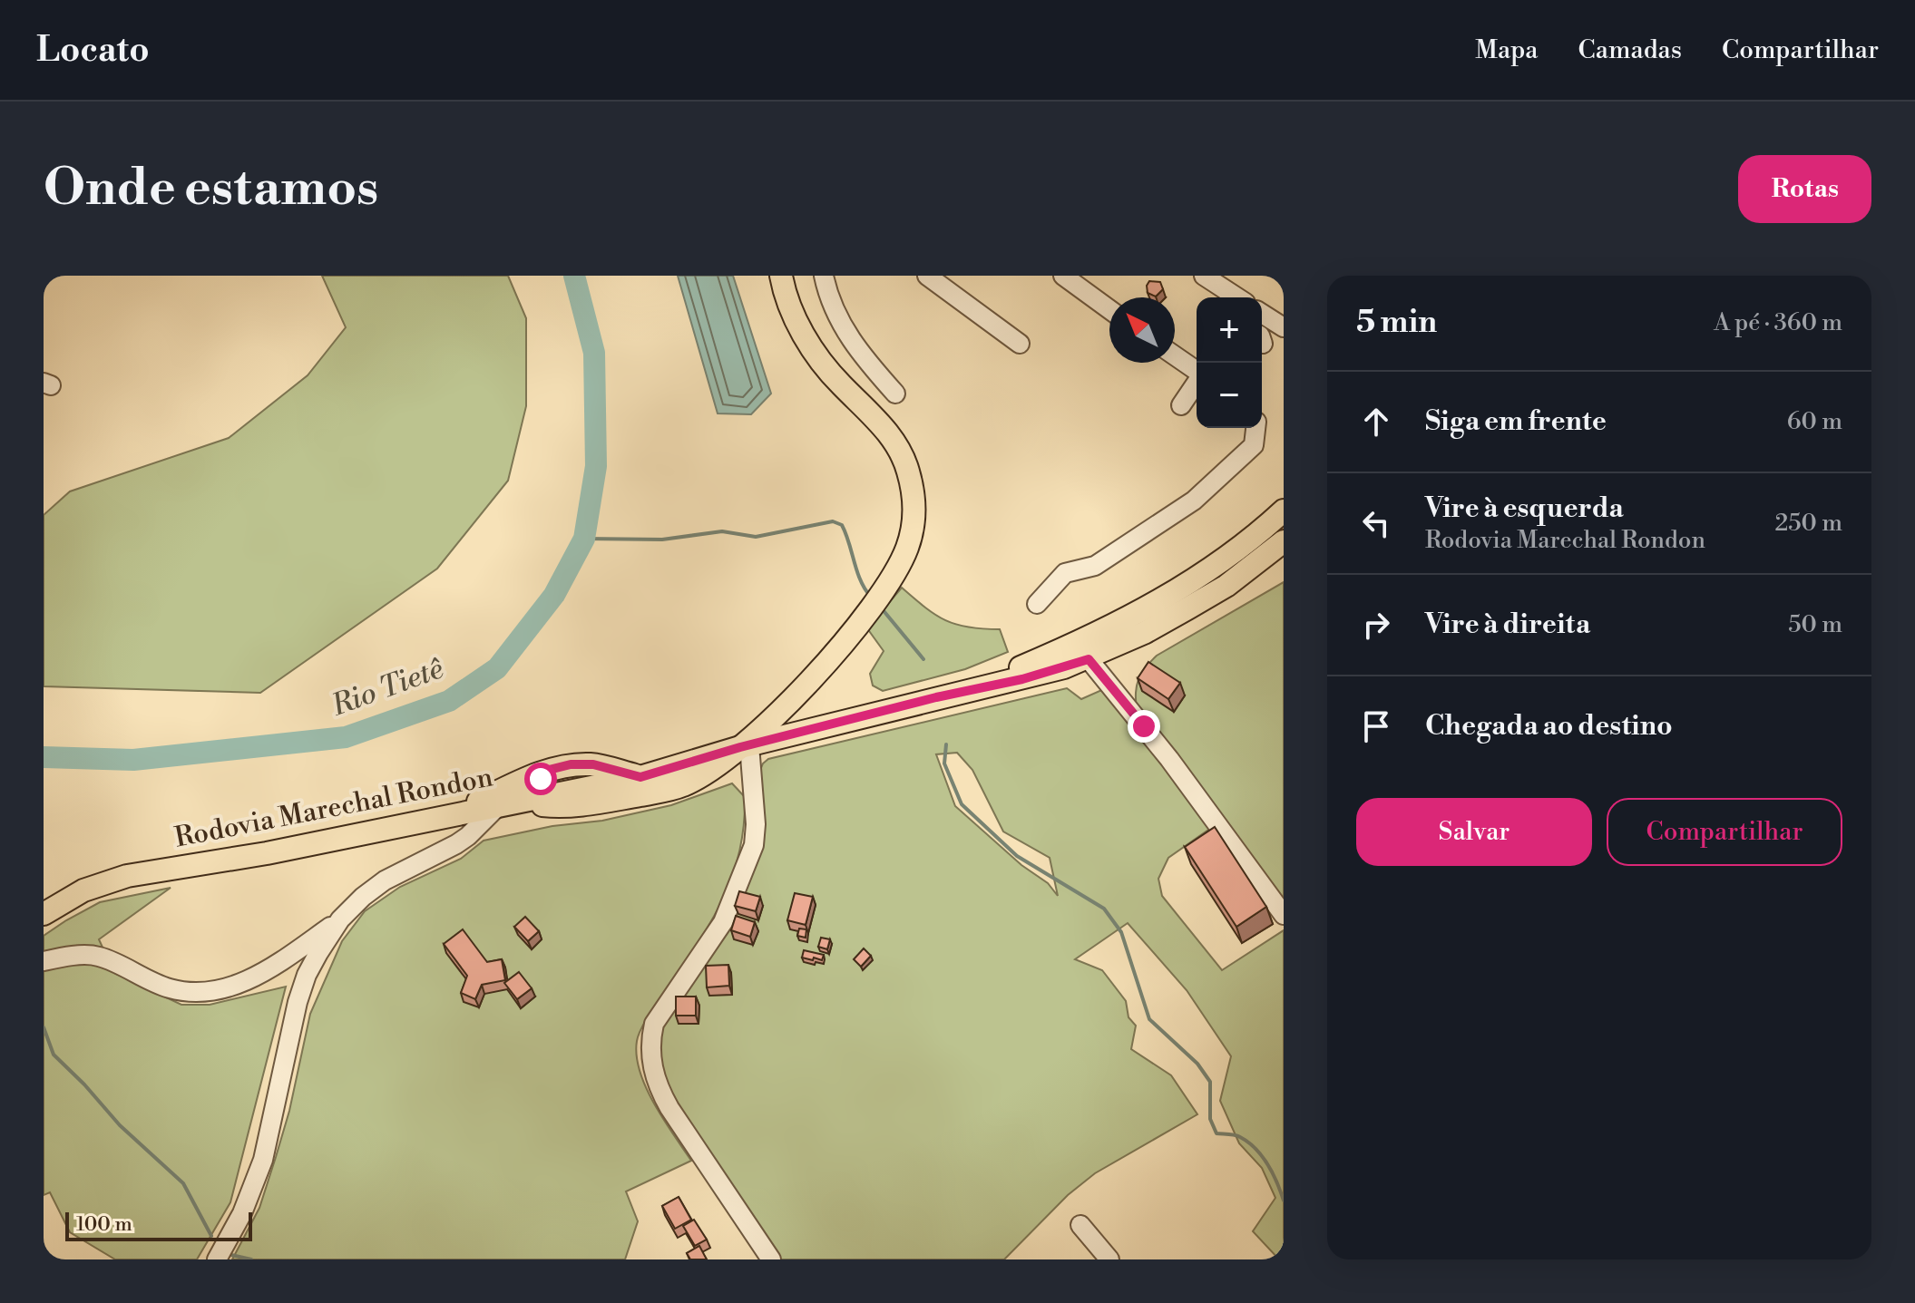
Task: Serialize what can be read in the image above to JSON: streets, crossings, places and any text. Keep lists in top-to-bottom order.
{
  "streets": {
    "main road": ["Rodovia Marechal Rondon"]
  },
  "water": ["Rio Tietê"],
  "scale_bar": "100 m",
  "north": "top left",
  "page": {
    "header": "Locato",
    "nav": ["Mapa", "Camadas", "Compartilhar"],
    "buttons": [
      "Rotas",
      ["Salvar", "Compartilhar"]
    ],
    "title": "Onde estamos",
    "heading": ["5 min", "A pé · 360 m"],
    "map_buttons": ["+", "−"],
    "list": [
      ["Siga em frente", "60 m"],
      ["Vire à esquerda", "Rodovia Marechal Rondon", "250 m"],
      ["Vire à direita", "50 m"],
      "Chegada ao destino"
    ],
    "scale": "100 m"
  }
}
